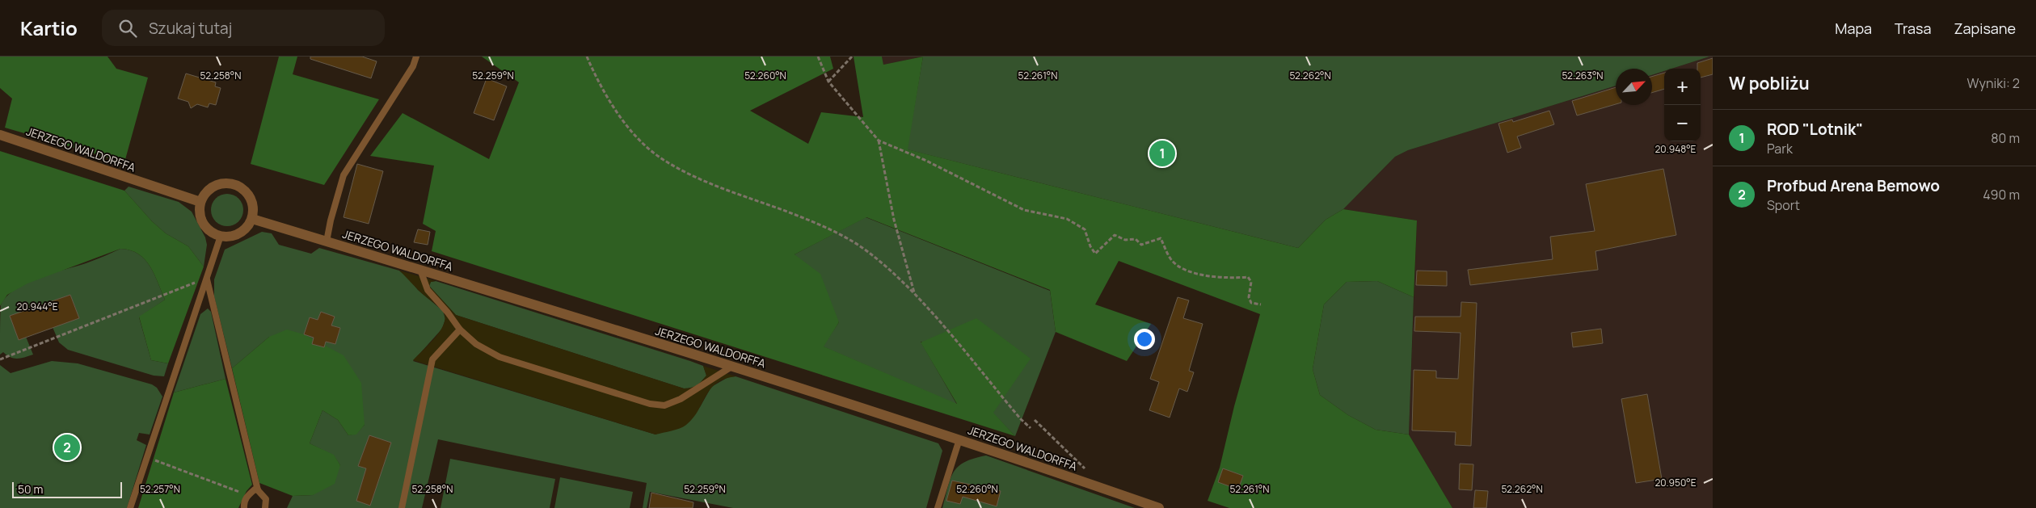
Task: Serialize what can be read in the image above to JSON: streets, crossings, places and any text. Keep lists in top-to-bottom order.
{
  "streets": {
    "street": ["JERZEGO WALDORFFA"]
  },
  "scale_bar": "50 m",
  "north": "top right",
  "page": {
    "header": "Kartio",
    "search": "Szukaj tutaj",
    "nav": ["Mapa", "Trasa", "Zapisane"],
    "heading": ["W pobliżu", "Wyniki: 2"],
    "map_buttons": ["+", "−"],
    "list": [
      {
        "mark": "1",
        "name": "ROD \"Lotnik\"",
        "note": "Park",
        "value": "80 m"
      },
      {
        "mark": "2",
        "name": "Profbud Arena Bemowo",
        "note": "Sport",
        "value": "490 m"
      }
    ],
    "pins": ["1", "2"],
    "scale": "50 m"
  },
  "coordinates": [
    "52.258°N",
    "52.259°N",
    "52.260°N",
    "52.261°N",
    "52.262°N",
    "52.263°N",
    "20.948°E",
    "20.944°E",
    "20.950°E",
    "52.257°N"
  ]
}
